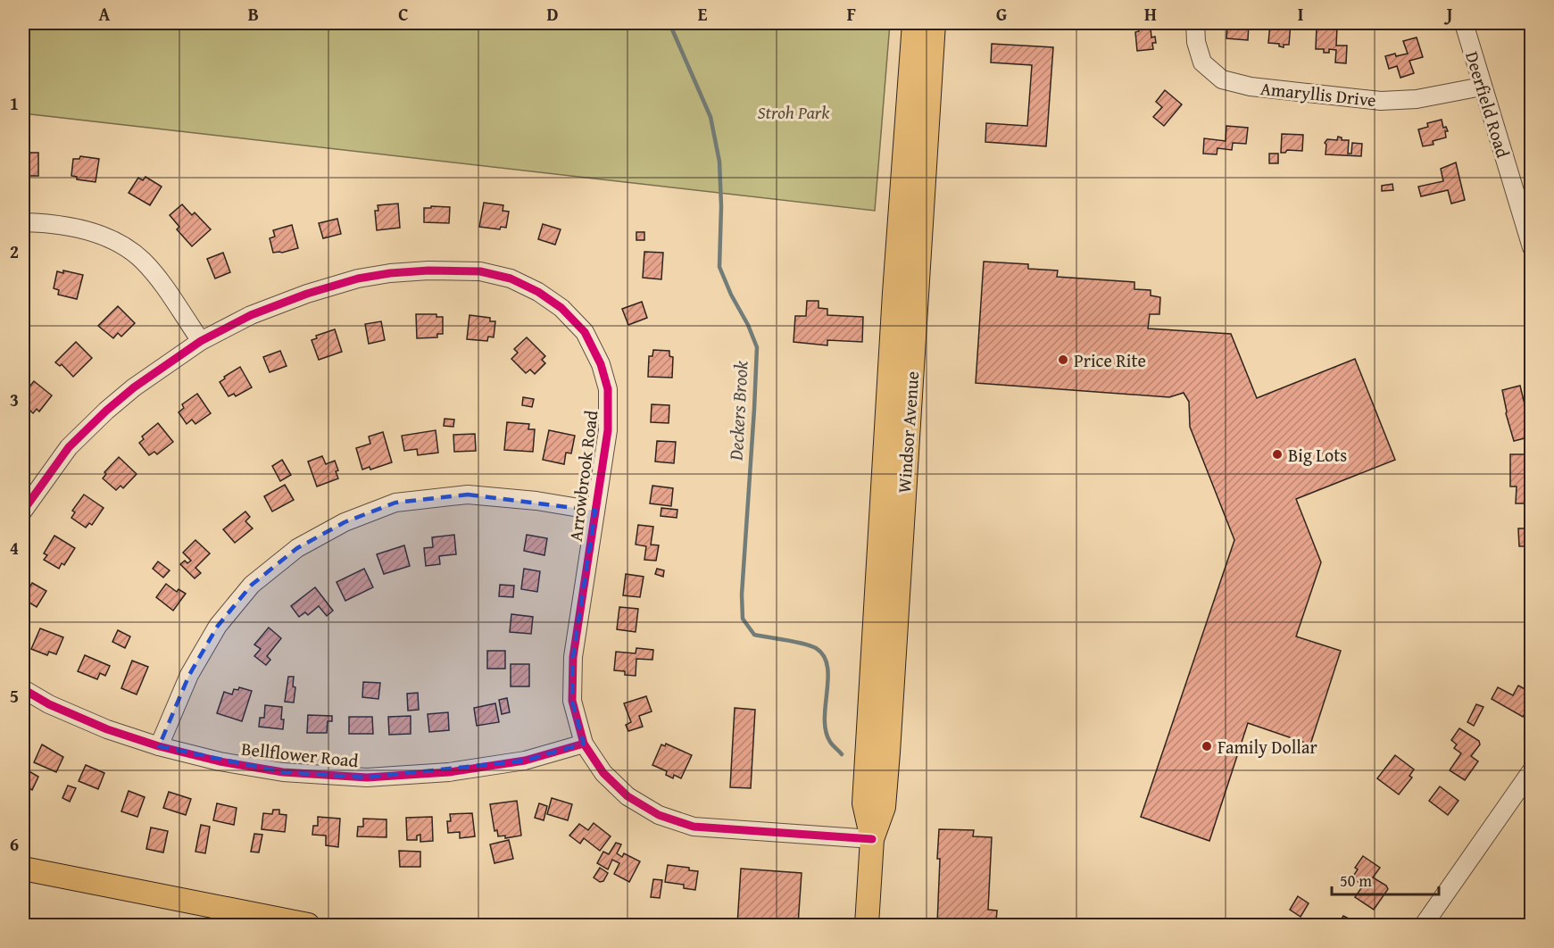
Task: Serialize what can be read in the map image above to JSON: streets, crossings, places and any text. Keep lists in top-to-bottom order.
{
  "streets": {
    "main road": ["Windsor Avenue"],
    "street": [
      "Amaryllis Drive",
      "Deerfield Road",
      "Arrowbrook Road",
      "Bellflower Road"
    ]
  },
  "crossings": [
    ["Amaryllis Drive", "Deerfield Road"],
    ["Windsor Avenue", "Arrowbrook Road"],
    ["Arrowbrook Road", "Bellflower Road"]
  ],
  "water": ["Deckers Brook"],
  "parks": ["Stroh Park"],
  "places": ["Price Rite", "Big Lots", "Family Dollar"],
  "scale_bar": "50 m",
  "grid": {
    "columns": [
      "A",
      "B",
      "C",
      "D",
      "E",
      "F",
      "G",
      "H",
      "I",
      "J"
    ],
    "rows": [
      "1",
      "2",
      "3",
      "4",
      "5",
      "6"
    ]
  }
}
